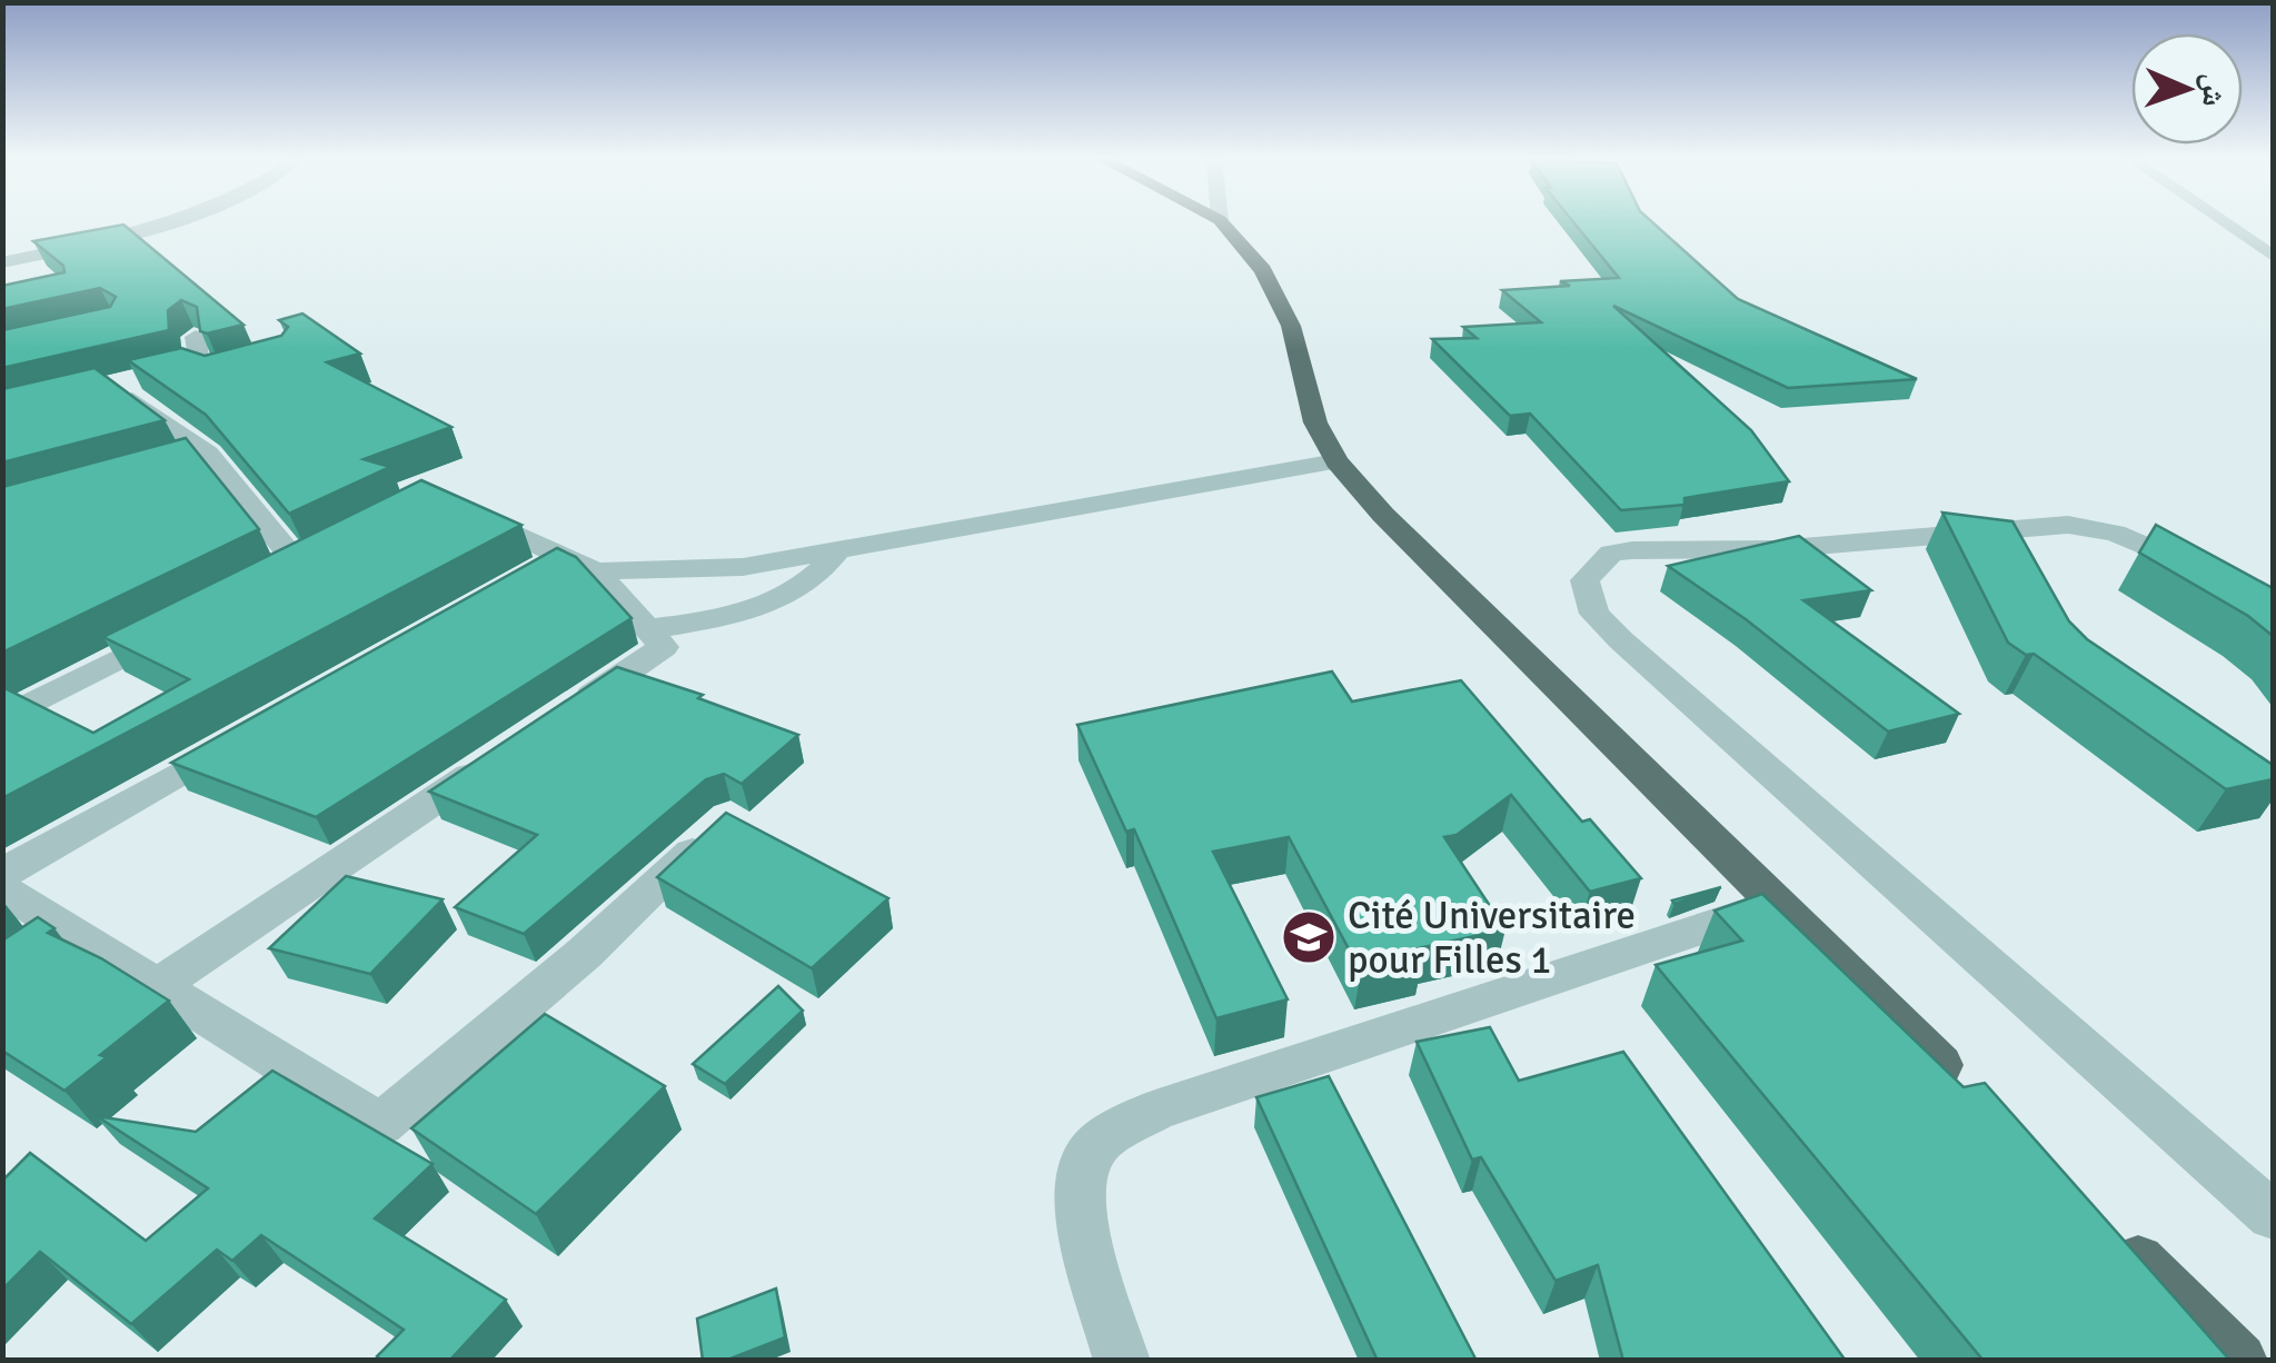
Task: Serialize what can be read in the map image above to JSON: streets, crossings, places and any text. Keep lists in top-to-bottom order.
{
  "places": {
    "school or university": ["Cité Universitaire pour Filles 1"]
  },
  "north": "right"
}
